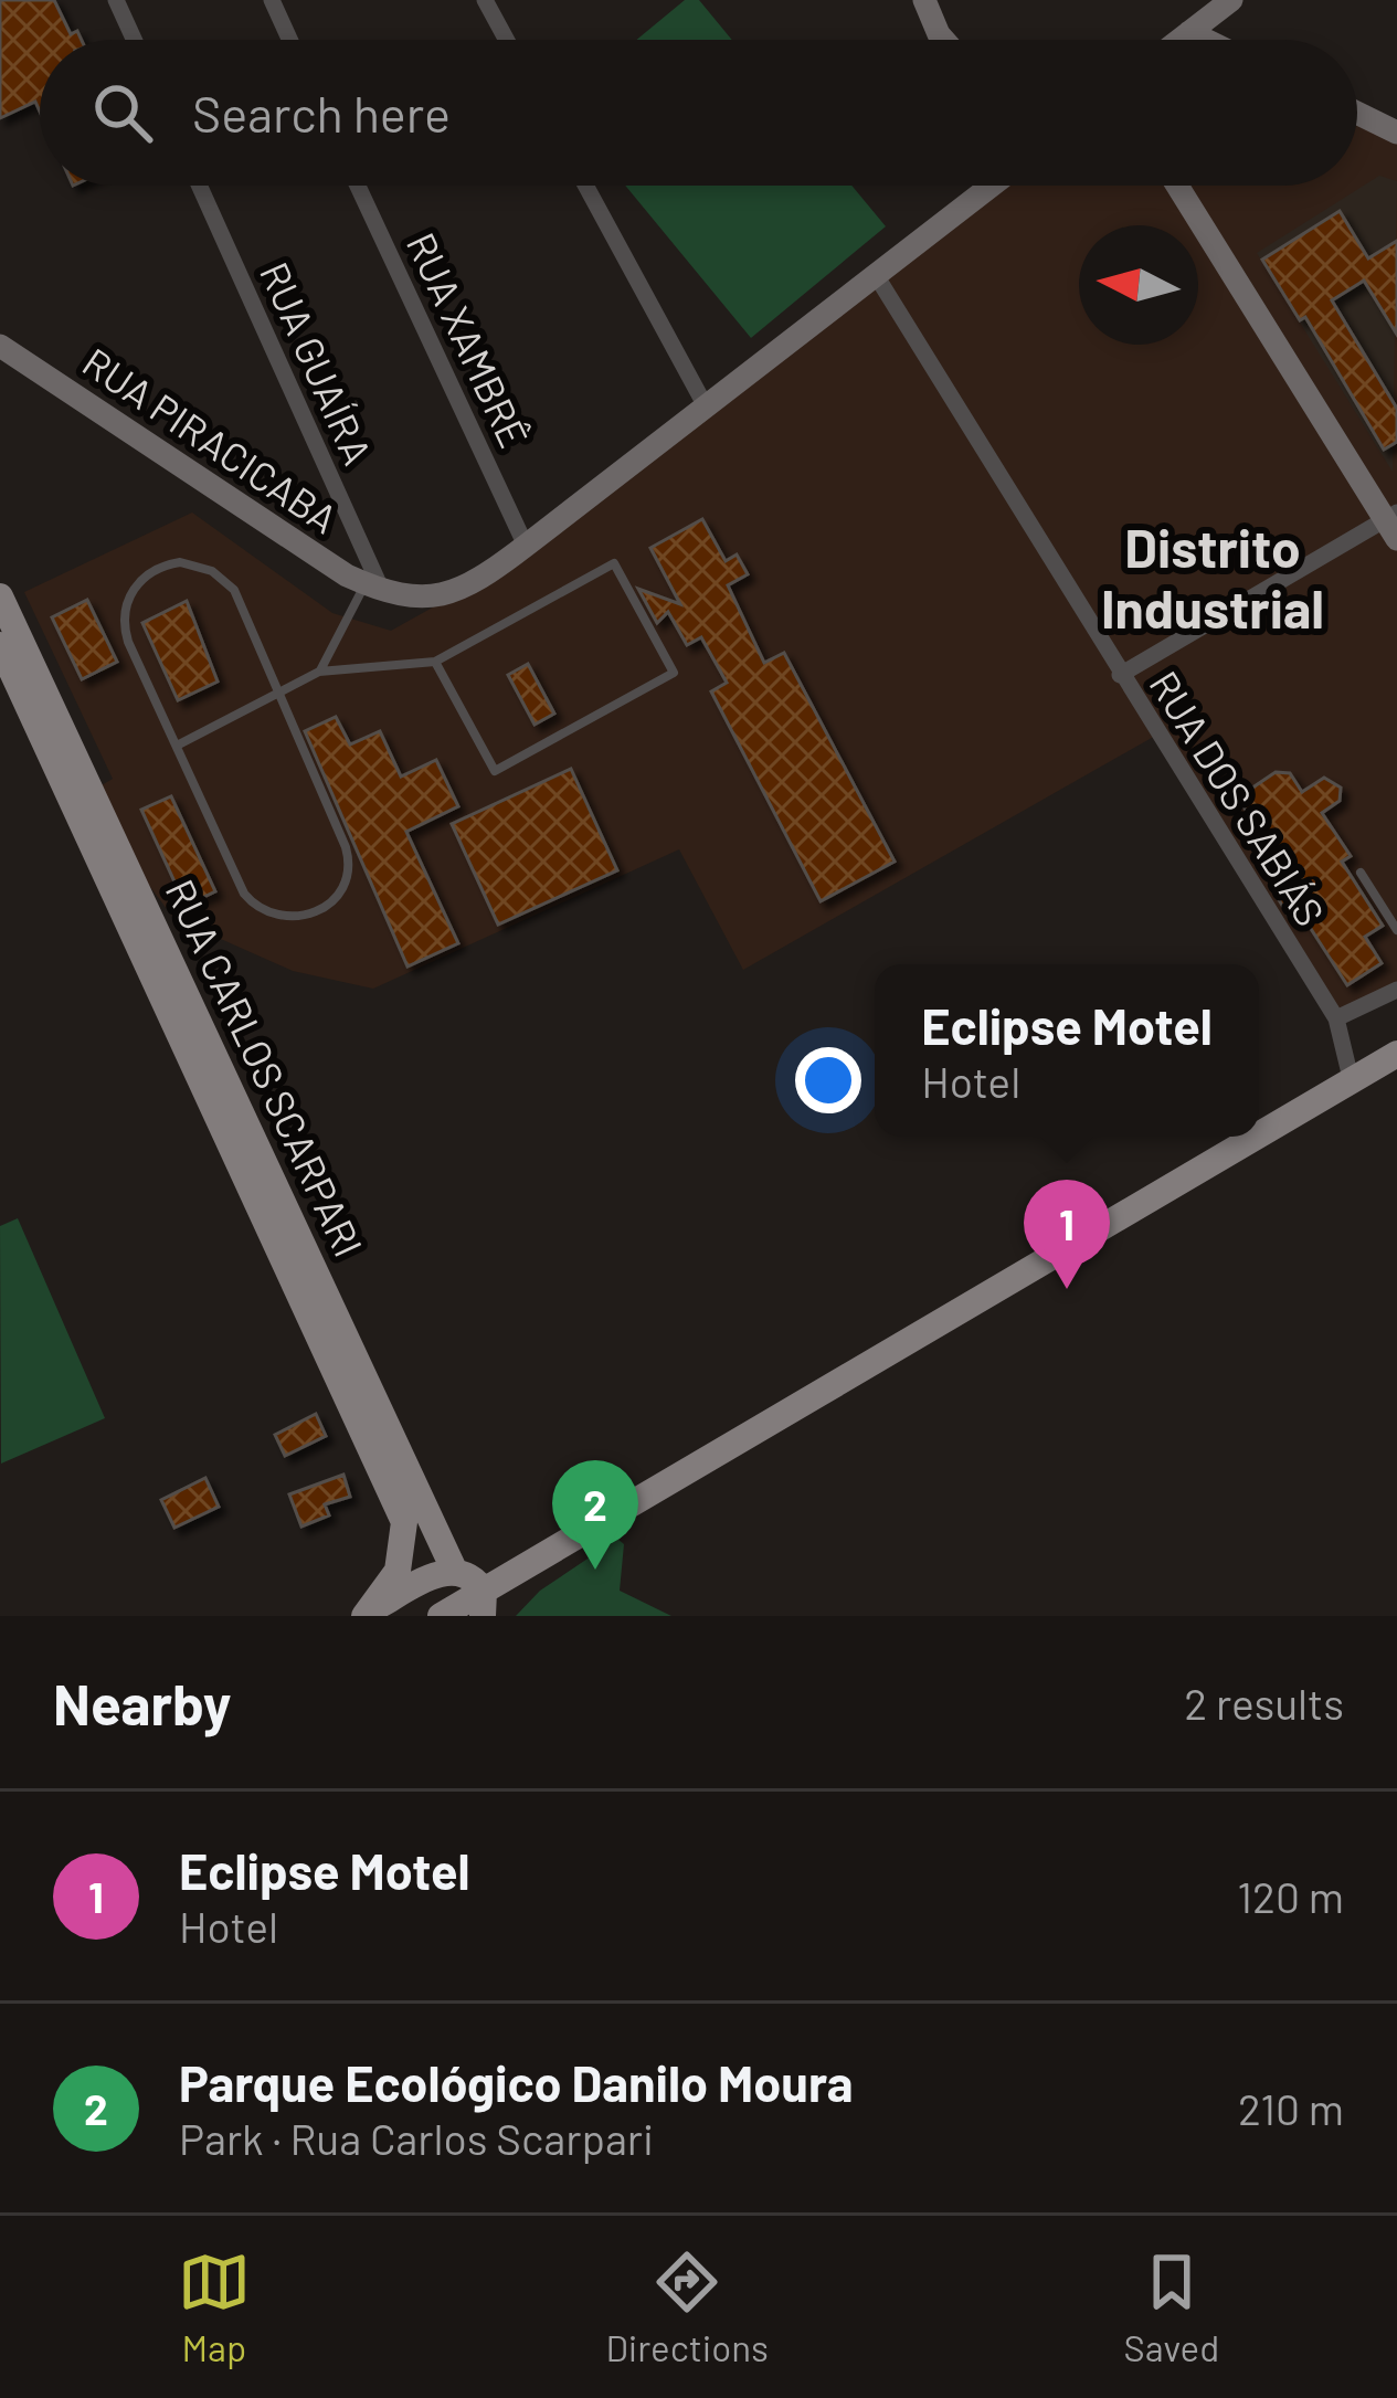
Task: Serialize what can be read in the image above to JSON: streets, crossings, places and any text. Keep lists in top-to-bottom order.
{
  "streets": {
    "main road": ["RUA CARLOS SCARPARI"],
    "street": [
      "RUA XAMBRÊ",
      "RUA GUAÍRA",
      "RUA PIRACICABA",
      "RUA DOS SABIÁS"
    ]
  },
  "crossings": [
    ["RUA GUAÍRA", "RUA PIRACICABA"]
  ],
  "districts": ["Distrito Industrial"],
  "north": "left",
  "page": {
    "search": "Search here",
    "popup": ["Eclipse Motel", "Hotel"],
    "pins": ["1", "2"],
    "heading": ["Nearby", "2 results"],
    "list": [
      {
        "mark": "1",
        "name": "Eclipse Motel",
        "note": "Hotel",
        "value": "120 m"
      },
      {
        "mark": "2",
        "name": "Parque Ecológico Danilo Moura",
        "note": "Park · Rua Carlos Scarpari",
        "value": "210 m"
      }
    ],
    "nav": ["Map", "Directions", "Saved"]
  }
}
